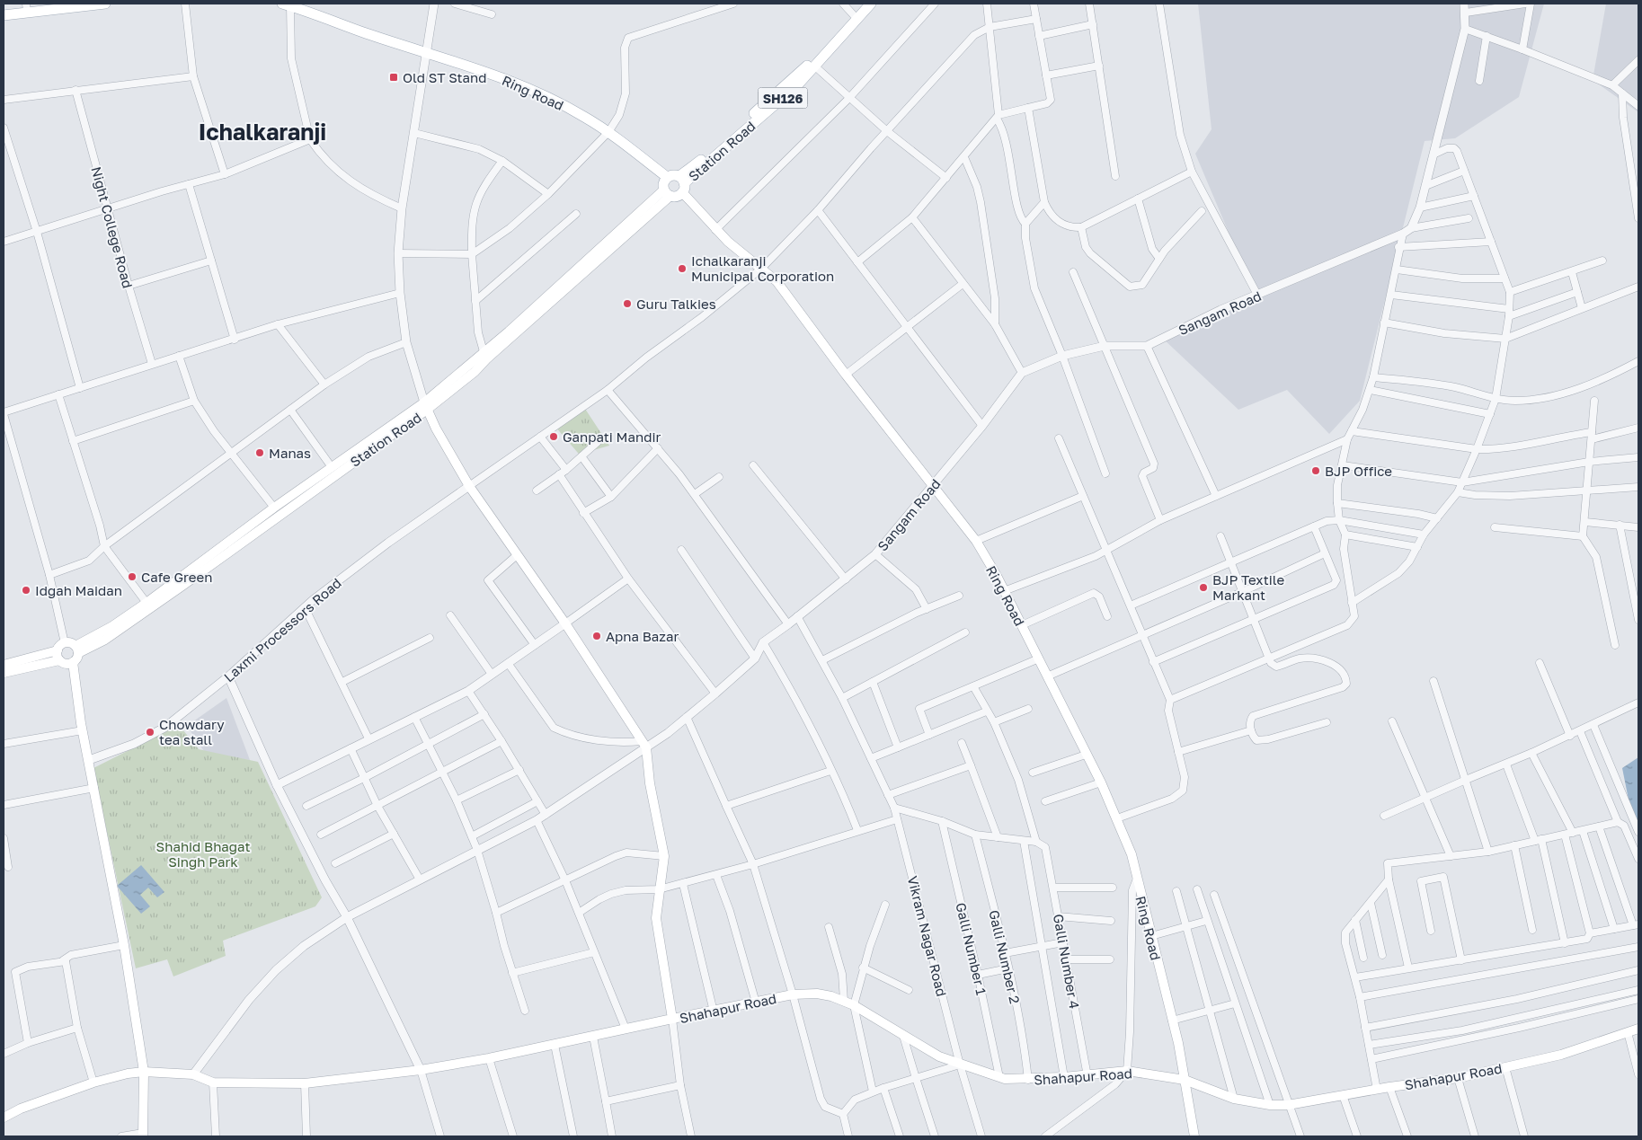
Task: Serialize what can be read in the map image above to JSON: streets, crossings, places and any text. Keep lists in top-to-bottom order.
{
  "streets": {
    "main road": [
      "Ring Road",
      "SH126",
      "Station Road",
      "Shahapur Road"
    ],
    "street": [
      "Night College Road",
      "Sangam Road",
      "Laxmi Processors Road",
      "Vikram Nagar Road",
      "Galli Number 1",
      "Galli Number 2",
      "Galli Number 4"
    ]
  },
  "crossings": [
    ["Ring Road", "SH126"],
    ["Ring Road", "Station Road"],
    ["Ring Road", "Sangam Road"],
    ["Ring Road", "Shahapur Road"],
    ["SH126", "Station Road"],
    ["Sangam Road", "Vikram Nagar Road"],
    ["Vikram Nagar Road", "Shahapur Road"],
    ["Galli Number 1", "Shahapur Road"],
    ["Galli Number 2", "Shahapur Road"],
    ["Galli Number 4", "Shahapur Road"]
  ],
  "districts": ["Ichalkaranji"],
  "parks": ["Shahid Bhagat Singh Park"],
  "places": {
    "transit": ["Old ST Stand"],
    "other": [
      "Ichalkaranji Municipal Corporation",
      "Guru Talkies",
      "Ganpati Mandir",
      "Manas",
      "BJP Office",
      "Cafe Green",
      "BJP Textile Markant",
      "Idgah Maidan",
      "Apna Bazar",
      "Chowdary tea stall"
    ]
  }
}
